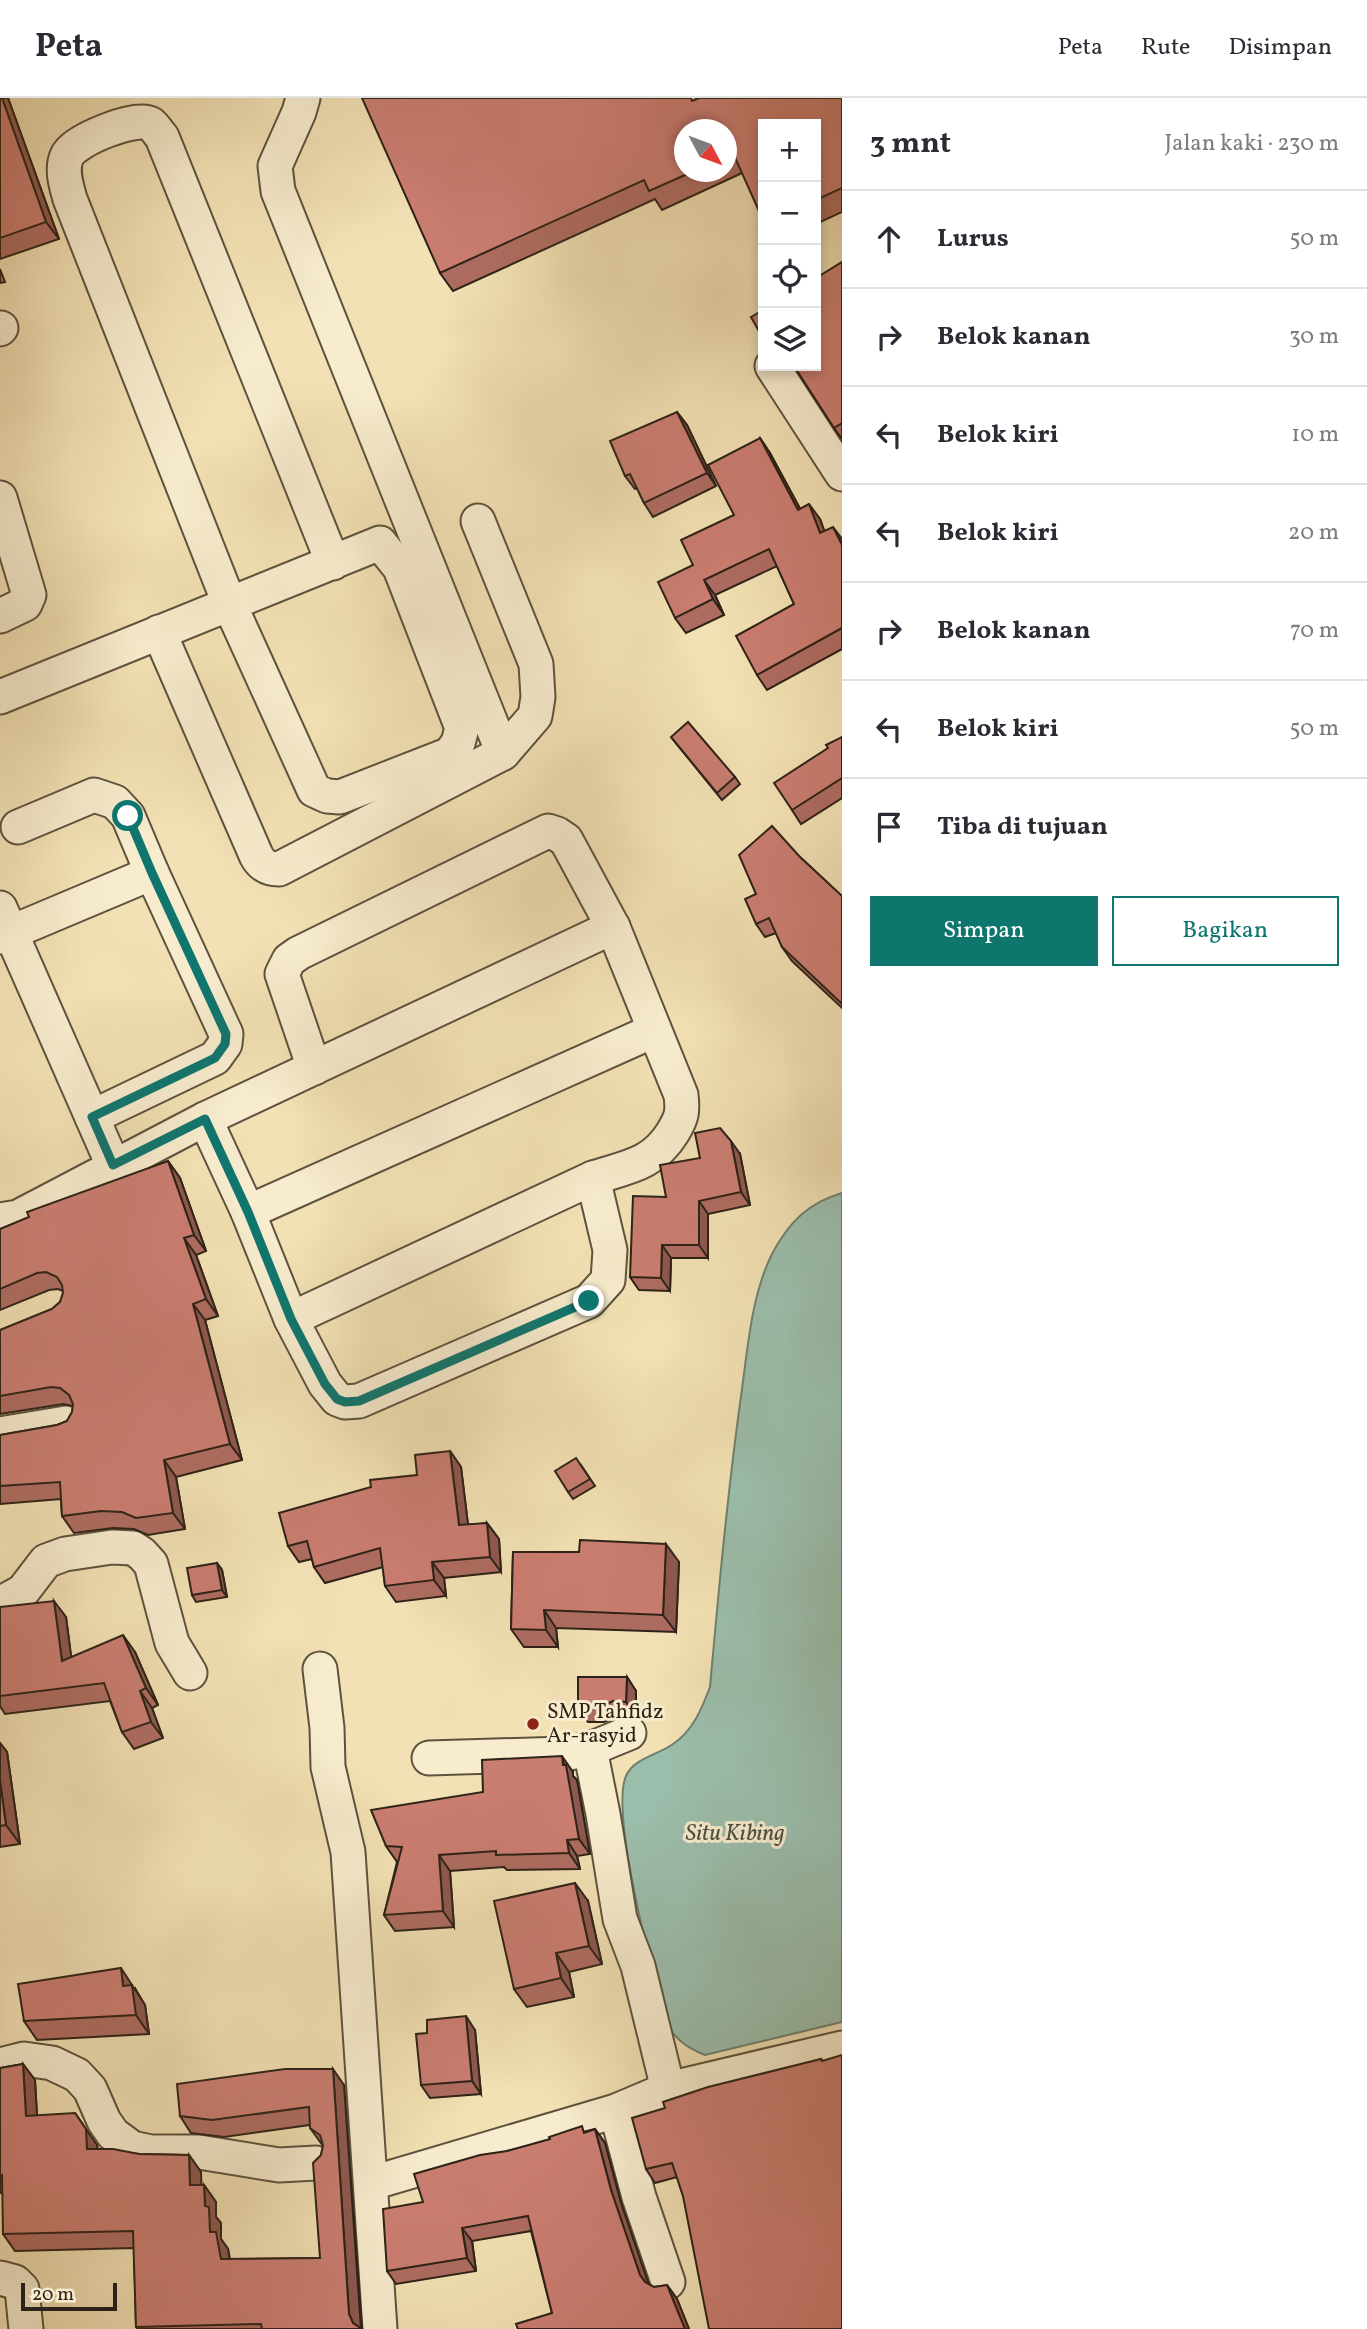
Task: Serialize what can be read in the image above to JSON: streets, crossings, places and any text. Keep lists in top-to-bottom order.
{
  "water": ["Situ Kibing"],
  "places": ["SMP Tahfidz Ar-rasyid"],
  "scale_bar": "20 m",
  "north": "bottom right",
  "page": {
    "header": "Peta",
    "nav": ["Peta", "Rute", "Disimpan"],
    "heading": ["3 mnt", "Jalan kaki · 230 m"],
    "map_buttons": ["+", "−"],
    "list": [
      ["Lurus", "50 m"],
      ["Belok kanan", "30 m"],
      ["Belok kiri", "10 m"],
      ["Belok kiri", "20 m"],
      ["Belok kanan", "70 m"],
      ["Belok kiri", "50 m"],
      "Tiba di tujuan"
    ],
    "buttons": ["Simpan", "Bagikan"],
    "scale": "20 m"
  }
}
